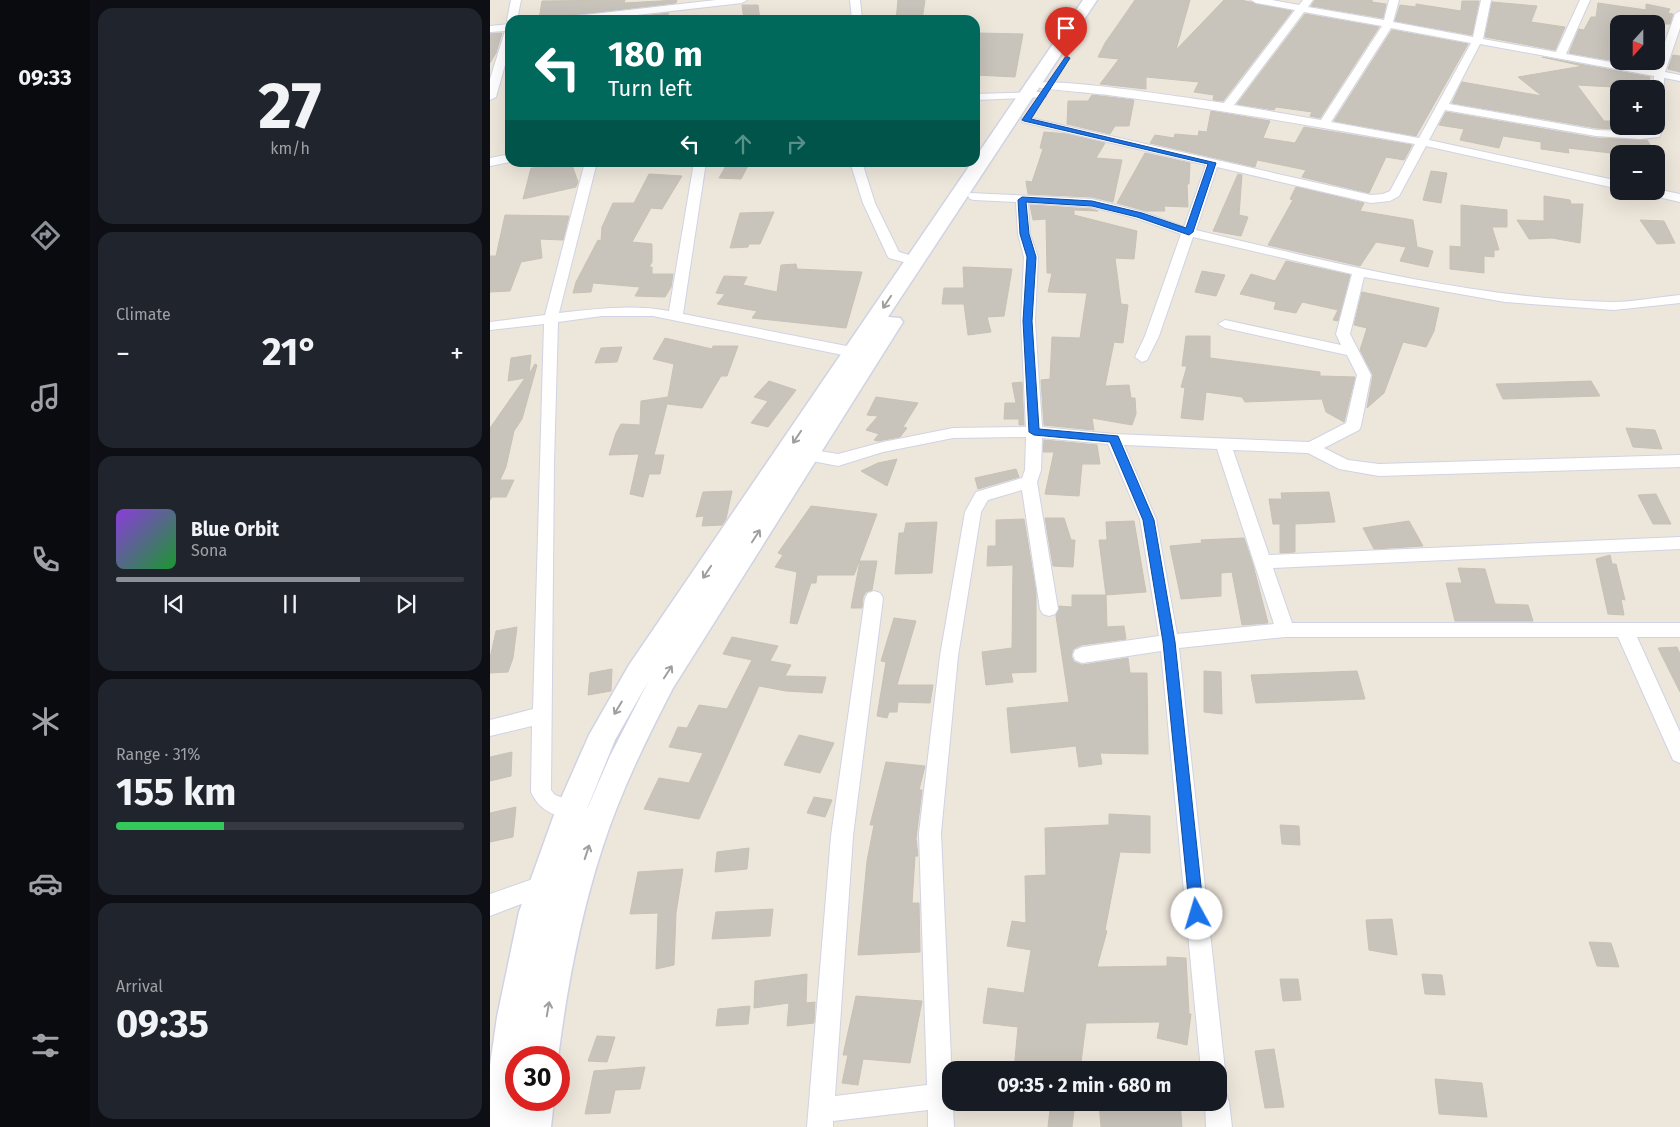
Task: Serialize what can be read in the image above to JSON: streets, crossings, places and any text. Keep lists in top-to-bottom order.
{
  "north": "bottom",
  "page": {
    "tabs": "09:33",
    "tile": [
      ["27", "km/h"],
      "Climate",
      ["Range · 31%", "155 km"],
      ["Arrival", "09:35"]
    ],
    "map_buttons": ["+", "−"],
    "turn": ["180 m", "Turn left"],
    "heat": ["−", "21°", "+"],
    "song": ["Blue Orbit", "Sona"],
    "limit": "30",
    "trip": "09:35 · 2 min · 680 m"
  }
}
